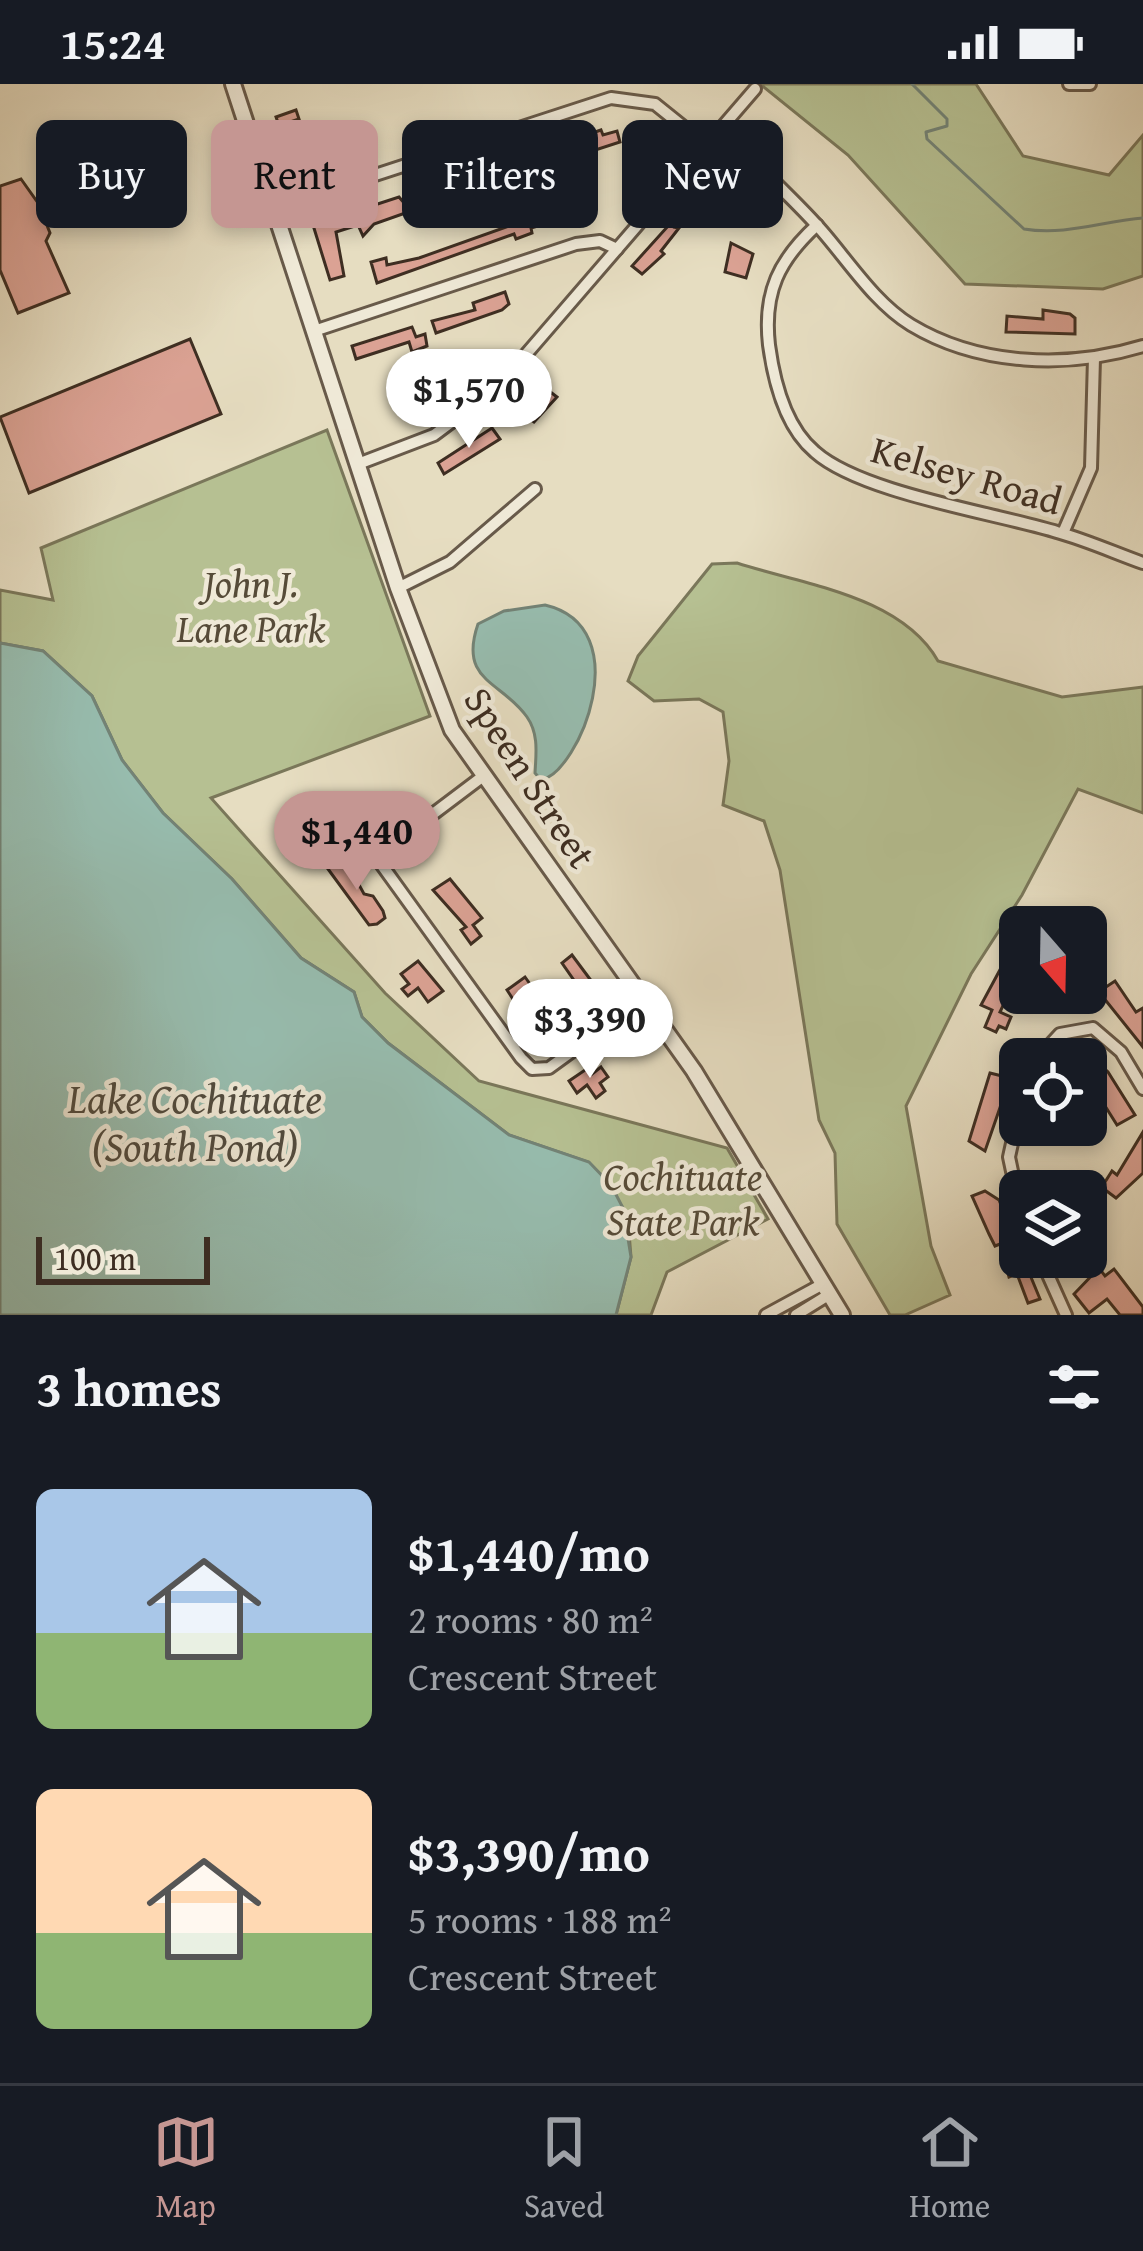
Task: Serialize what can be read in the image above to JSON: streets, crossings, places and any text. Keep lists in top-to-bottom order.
{
  "streets": {
    "street": ["Kelsey Road", "Speen Street"]
  },
  "water": ["Lake Cochituate (South Pond)"],
  "parks": ["John J. Lane Park", "Cochituate State Park"],
  "scale_bar": "100 m",
  "north": "bottom",
  "page": {
    "status": "15:24",
    "chip": [
      "Buy",
      "Rent",
      "Filters",
      "New"
    ],
    "price": ["$1,570", "$1,440", "$3,390"],
    "scale": "100 m",
    "heading": "3 homes",
    "list": [
      {
        "name": "$1,440/mo",
        "note": "2 rooms · 80 m² · Crescent Street"
      },
      {
        "name": "$3,390/mo",
        "note": "5 rooms · 188 m² · Crescent Street"
      }
    ],
    "tabs": ["Map", "Saved", "Home"]
  }
}
